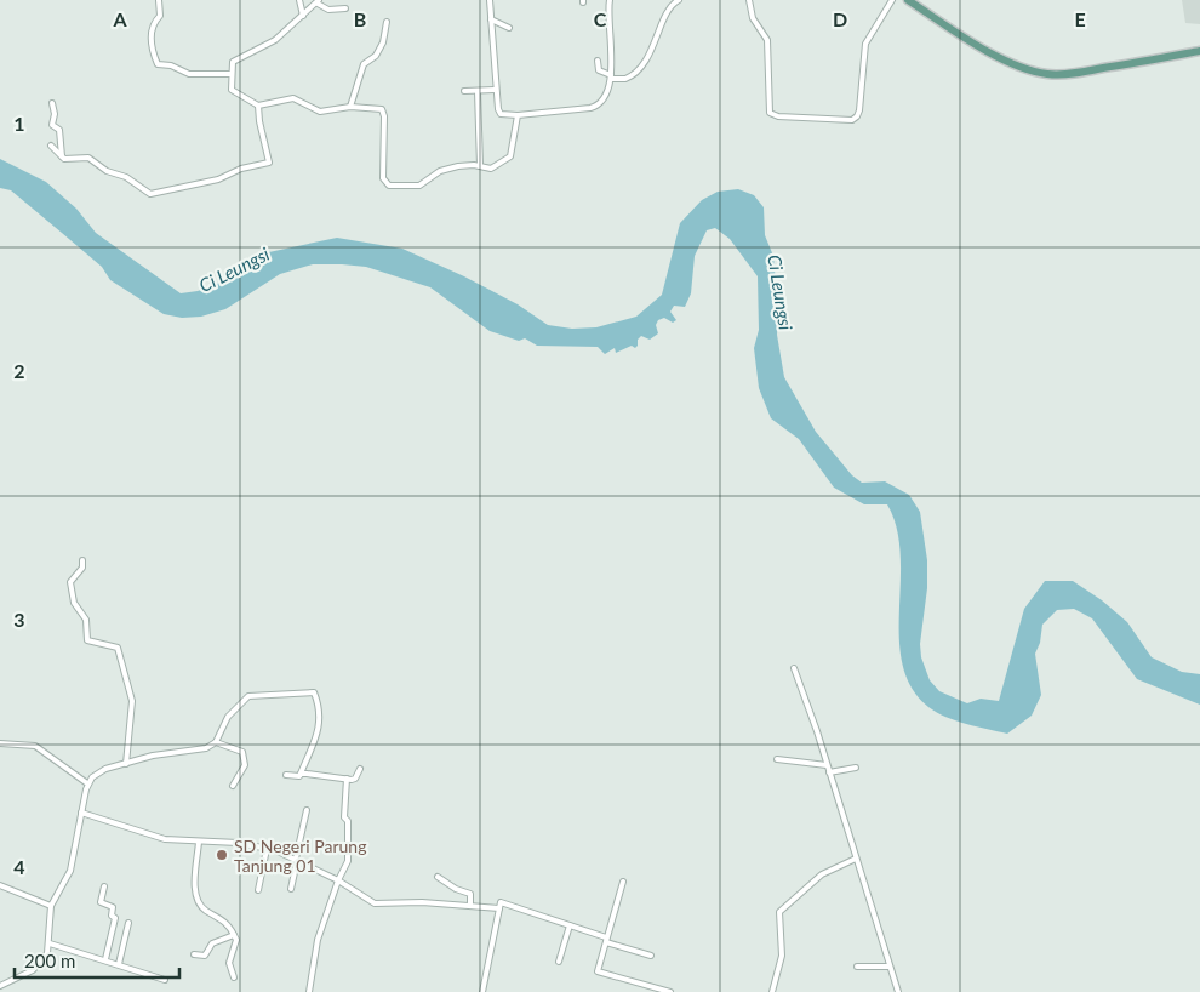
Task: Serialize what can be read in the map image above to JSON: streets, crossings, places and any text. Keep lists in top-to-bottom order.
{
  "water": ["Ci Leungsi"],
  "places": ["SD Negeri Parung Tanjung 01"],
  "scale_bar": "200 m",
  "grid": {
    "columns": [
      "A",
      "B",
      "C",
      "D",
      "E"
    ],
    "rows": [
      "1",
      "2",
      "3",
      "4"
    ]
  }
}
